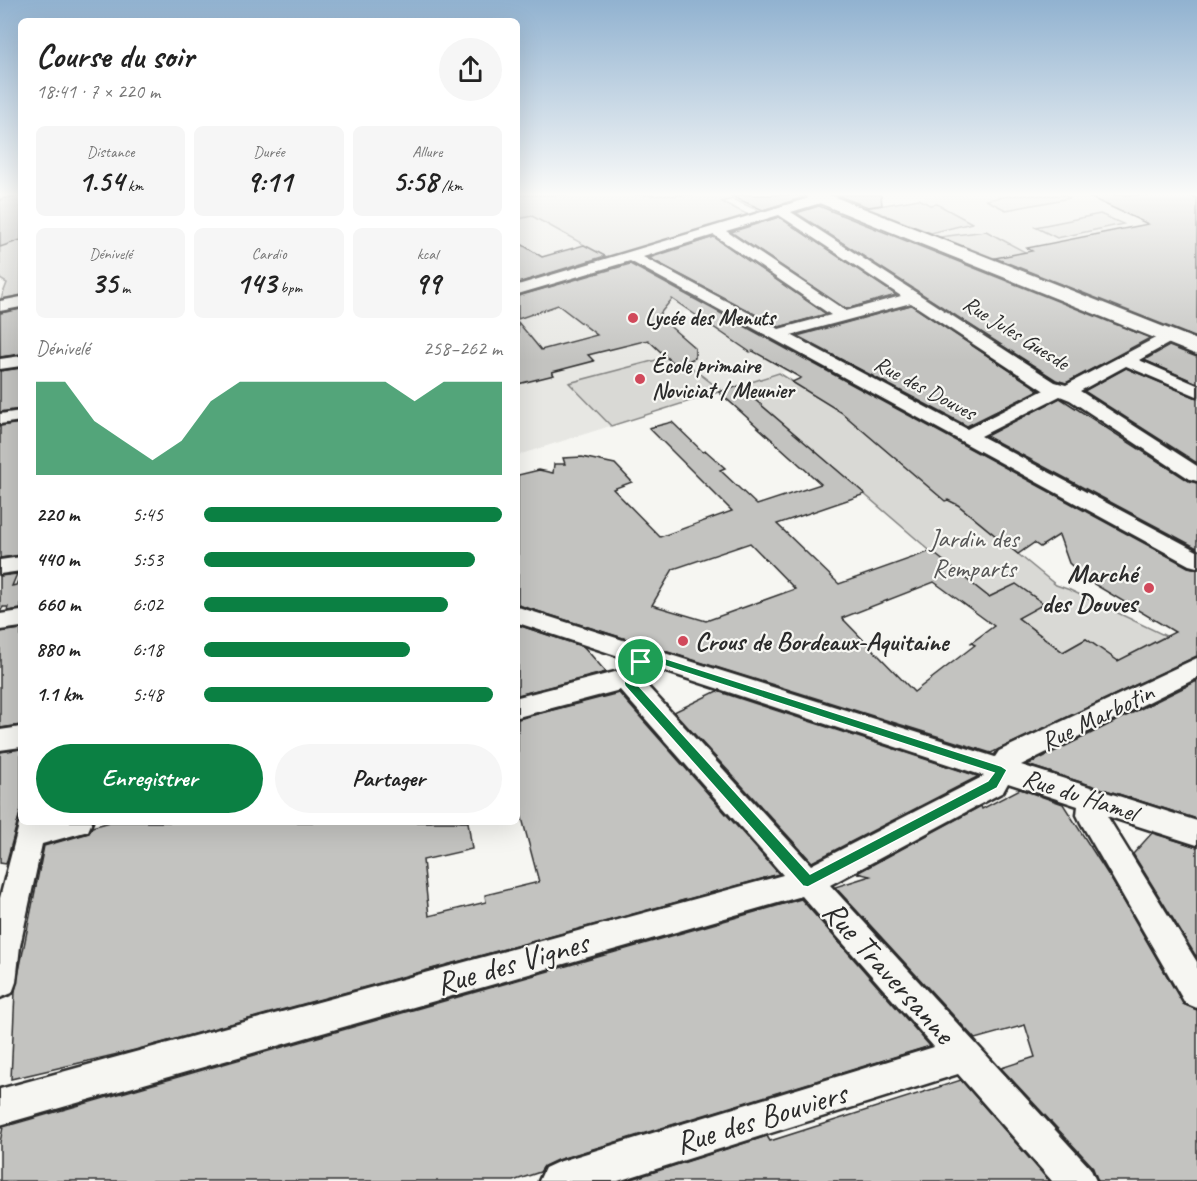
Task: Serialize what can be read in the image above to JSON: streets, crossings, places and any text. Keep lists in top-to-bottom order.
{
  "streets": {
    "street": [
      "Rue Jules Guesde",
      "Rue des Douves",
      "Rue Marbotin",
      "Rue du Hamel",
      "Rue des Vignes",
      "Rue Traversanne",
      "Rue des Bouviers"
    ]
  },
  "crossings": [
    ["Rue Marbotin", "Rue du Hamel"],
    ["Rue Marbotin", "Rue des Vignes"],
    ["Rue du Hamel", "Rue des Vignes"],
    ["Rue des Vignes", "Rue Traversanne"],
    ["Rue Traversanne", "Rue des Bouviers"]
  ],
  "parks": ["Jardin des Remparts"],
  "places": [
    "Lycée des Menuts",
    "École primaire Noviciat / Meunier",
    "Marché des Douves",
    "Crous de Bordeaux-Aquitaine"
  ],
  "page": {
    "heading": ["Course du soir", "18:41 · 7 × 220 m"],
    "stats": [
      ["Distance", "1.54 km"],
      ["Durée", "9:11"],
      ["Allure", "5:58 /km"],
      ["Dénivelé", "35 m"],
      ["Cardio", "143 bpm"],
      ["kcal", "99"]
    ],
    "chart": ["Dénivelé", "258–262 m"],
    "list": [
      {
        "name": "220 m",
        "note": "5:45"
      },
      {
        "name": "440 m",
        "note": "5:53"
      },
      {
        "name": "660 m",
        "note": "6:02"
      },
      {
        "name": "880 m",
        "note": "6:18"
      },
      {
        "name": "1.1 km",
        "note": "5:48"
      }
    ],
    "buttons": ["Enregistrer", "Partager"]
  }
}
